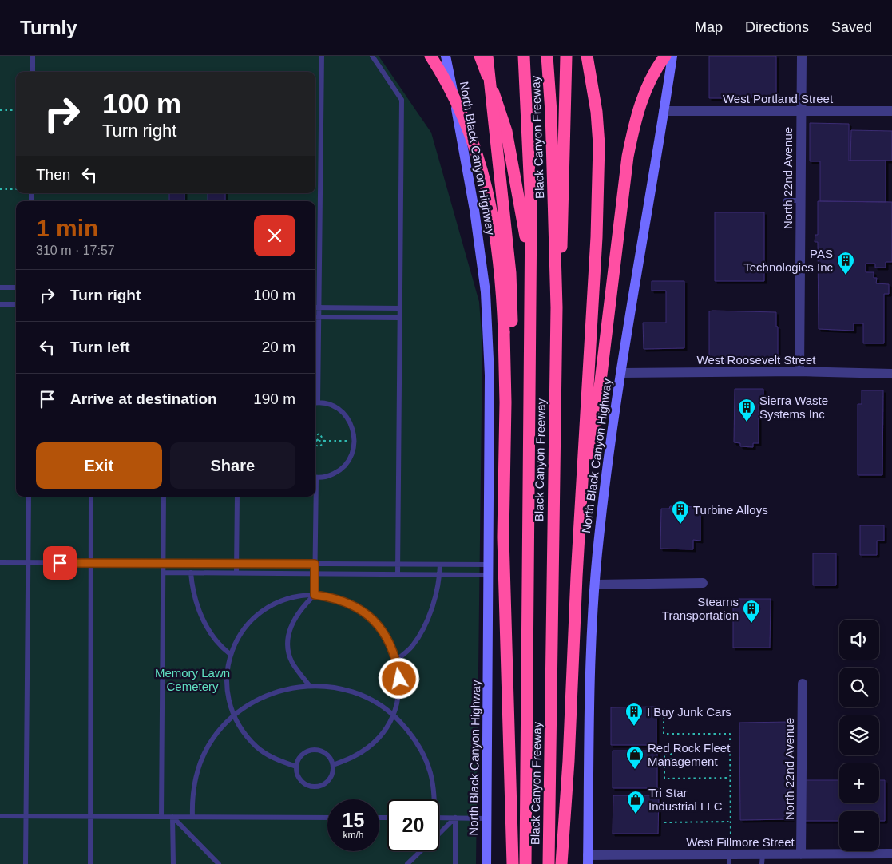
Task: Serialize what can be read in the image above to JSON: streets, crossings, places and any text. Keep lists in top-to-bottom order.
{
  "streets": {
    "highway": ["Black Canyon Freeway"],
    "main road": ["North Black Canyon Highway"],
    "street": [
      "West Portland Street",
      "North 22nd Avenue",
      "West Roosevelt Street",
      "West Fillmore Street"
    ]
  },
  "crossings": [
    ["West Portland Street", "North Black Canyon Highway"],
    ["West Portland Street", "North 22nd Avenue"],
    ["North Black Canyon Highway", "West Roosevelt Street"],
    ["North Black Canyon Highway", "West Fillmore Street"],
    ["North 22nd Avenue", "West Roosevelt Street"],
    ["North 22nd Avenue", "West Fillmore Street"]
  ],
  "parks": ["Memory Lawn Cemetery"],
  "places": {
    "building": [
      "PAS Technologies Inc",
      "Sierra Waste Systems Inc",
      "Turbine Alloys",
      "Stearns Transportation",
      "I Buy Junk Cars"
    ],
    "shop": ["Red Rock Fleet Management", "Tri Star Industrial LLC"]
  },
  "page": {
    "header": "Turnly",
    "nav": ["Map", "Directions", "Saved"],
    "turn": ["100 m", "Turn right"],
    "then": "Then",
    "heading": ["1 min", "310 m · 17:57"],
    "list": [
      {
        "name": "Turn right",
        "value": "100 m"
      },
      {
        "name": "Turn left",
        "value": "20 m"
      },
      {
        "name": "Arrive at destination",
        "value": "190 m"
      }
    ],
    "buttons": ["Exit", "Share"],
    "map_buttons": ["+", "−"],
    "speed": "15 km/h",
    "limit": "20"
  }
}
